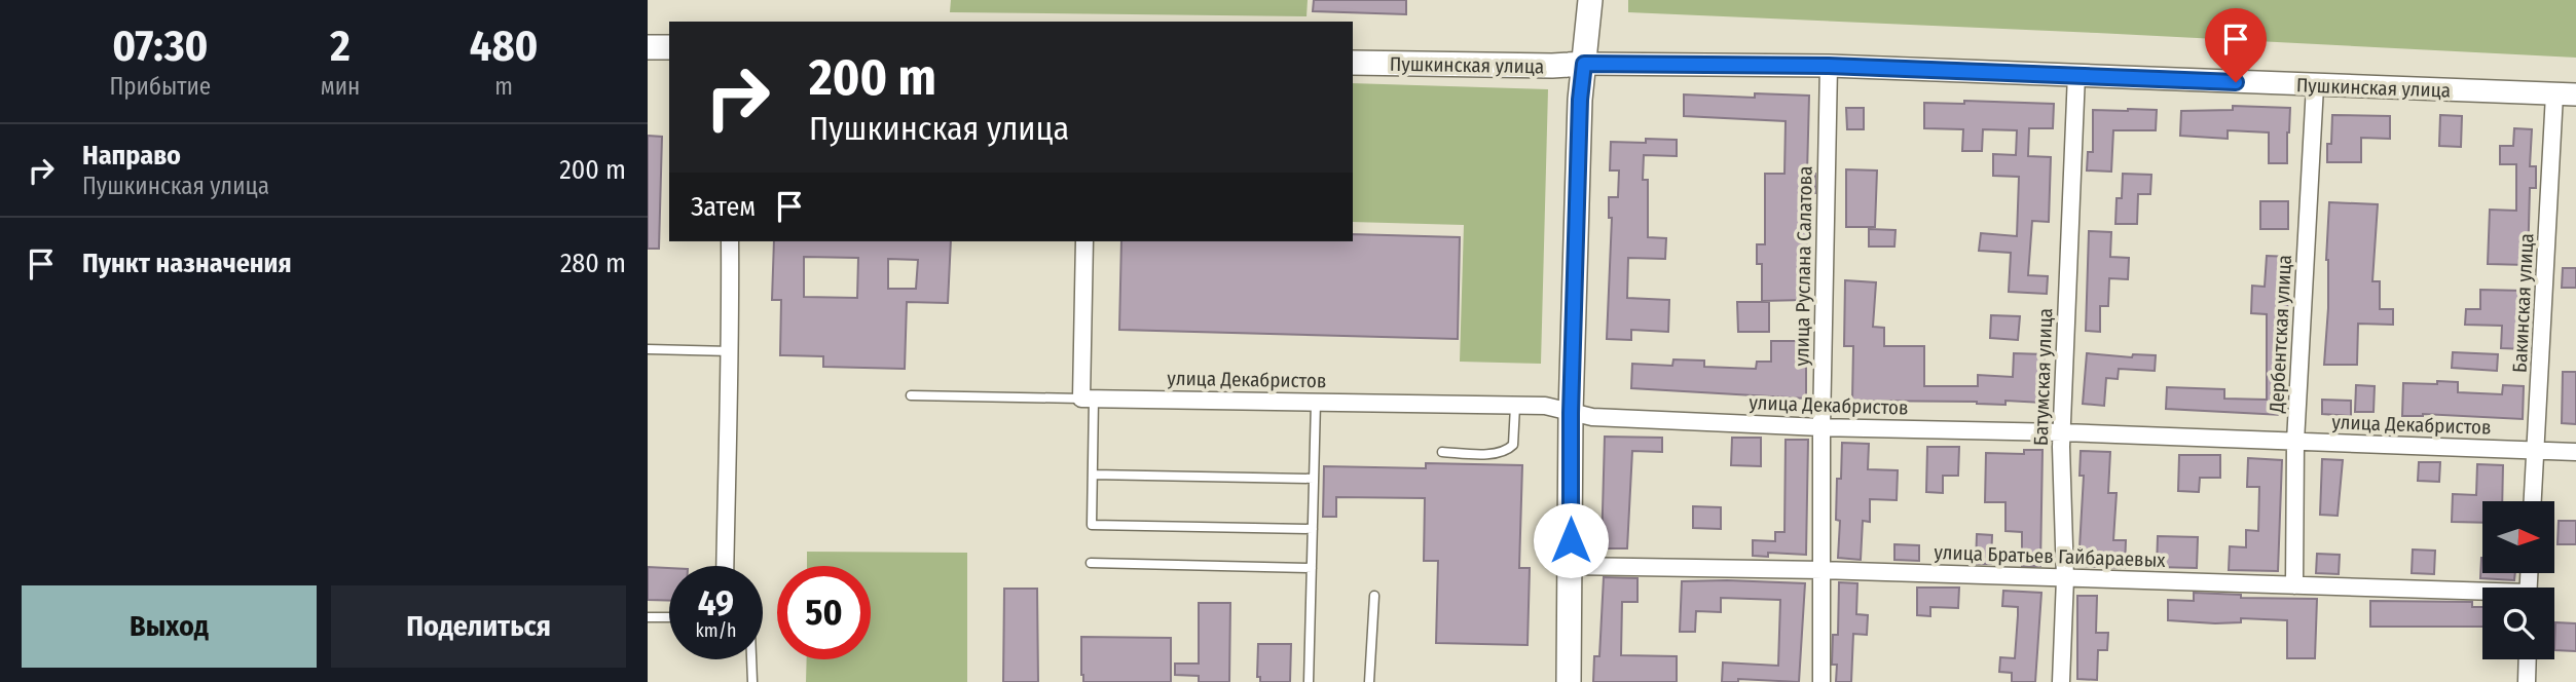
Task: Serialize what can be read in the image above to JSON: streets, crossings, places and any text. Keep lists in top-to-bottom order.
{
  "streets": {
    "main road": ["Пушкинская улица"],
    "street": [
      "улица Руслана Салатова",
      "Бакинская улица",
      "Дербентская улица",
      "Батумская улица",
      "улица Декабристов",
      "улица Братьев Гайбараевых"
    ]
  },
  "crossings": [
    ["Пушкинская улица", "улица Руслана Салатова"],
    ["Пушкинская улица", "Бакинская улица"],
    ["Пушкинская улица", "Дербентская улица"],
    ["Пушкинская улица", "Батумская улица"],
    ["улица Руслана Салатова", "улица Декабристов"],
    ["улица Руслана Салатова", "улица Братьев Гайбараевых"],
    ["Бакинская улица", "улица Декабристов"],
    ["Дербентская улица", "улица Декабристов"],
    ["Дербентская улица", "улица Братьев Гайбараевых"],
    ["Батумская улица", "улица Декабристов"],
    ["Батумская улица", "улица Братьев Гайбараевых"]
  ],
  "north": "right",
  "page": {
    "eta": [
      "07:30",
      "Прибытие",
      "2",
      "мин",
      "480",
      "m"
    ],
    "turn": ["200 m", "Пушкинская улица"],
    "list": [
      {
        "name": "Направо",
        "note": "Пушкинская улица",
        "value": "200 m"
      },
      {
        "name": "Пункт назначения",
        "value": "280 m"
      }
    ],
    "then": "Затем",
    "speed": "49 km/h",
    "limit": "50",
    "buttons": ["Выход", "Поделиться"]
  }
}
